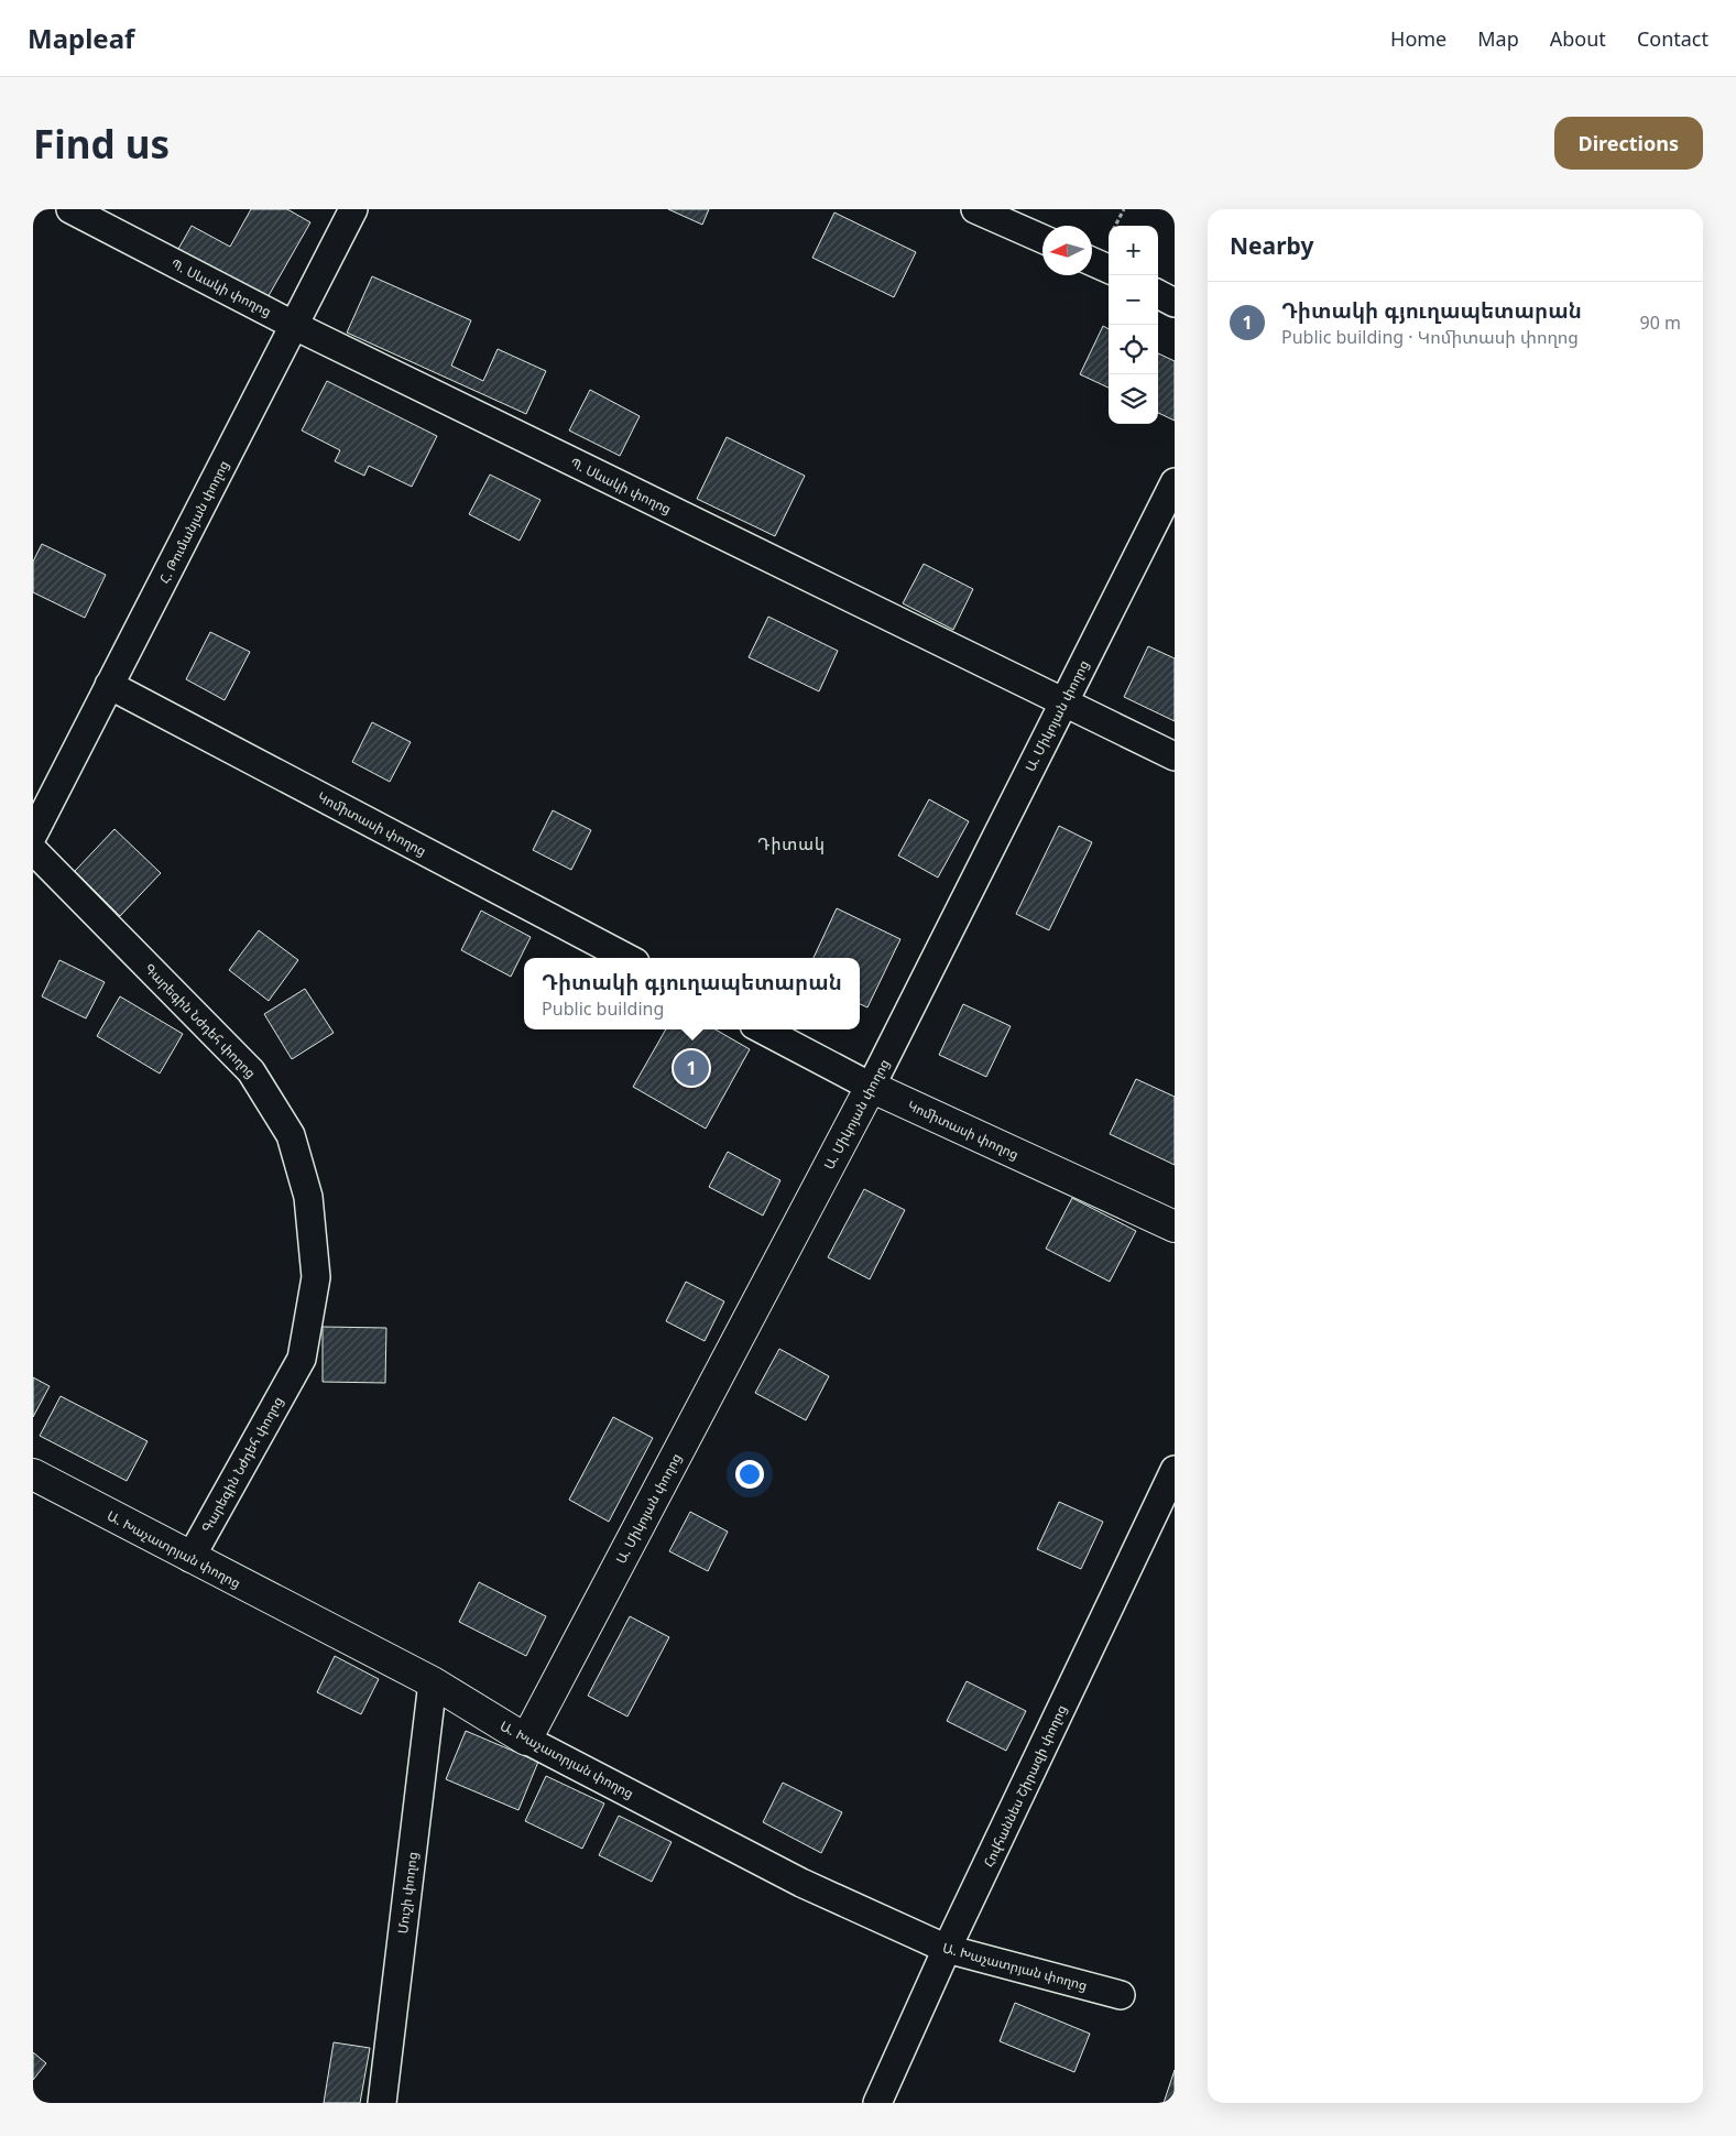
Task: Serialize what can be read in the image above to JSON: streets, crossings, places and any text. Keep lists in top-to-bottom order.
{
  "streets": {
    "main road": ["Ա. Միկոյան փողոց", "Կոմիտասի փողոց", "Ա. Խաչատրյան փողոց"],
    "street": [
      "Պ. Սևակի փողոց",
      "Հ. Թումանյան փողոց",
      "Գարեգին Նժդեհ փողոց",
      "Հովհաննես Շիրազի փողոց",
      "Մուշի փողոց"
    ]
  },
  "crossings": [
    ["Պ. Սևակի փողոց", "Հ. Թումանյան փողոց"],
    ["Պ. Սևակի փողոց", "Ա. Միկոյան փողոց"],
    ["Հ. Թումանյան փողոց", "Կոմիտասի փողոց"],
    ["Ա. Միկոյան փողոց", "Կոմիտասի փողոց"],
    ["Ա. Միկոյան փողոց", "Ա. Խաչատրյան փողոց"],
    ["Գարեգին Նժդեհ փողոց", "Ա. Խաչատրյան փողոց"],
    ["Ա. Խաչատրյան փողոց", "Հովհաննես Շիրազի փողոց"],
    ["Ա. Խաչատրյան փողոց", "Մուշի փողոց"]
  ],
  "districts": ["Դիտակ"],
  "north": "left",
  "page": {
    "header": "Mapleaf",
    "nav": [
      "Home",
      "Map",
      "About",
      "Contact"
    ],
    "buttons": "Directions",
    "title": "Find us",
    "heading": "Nearby",
    "map_buttons": ["+", "−"],
    "list": [
      {
        "mark": "1",
        "name": "Դիտակի գյուղապետարան",
        "note": "Public building · Կոմիտասի փողոց",
        "value": "90 m"
      }
    ],
    "popup": ["Դիտակի գյուղապետարան", "Public building"],
    "pins": "1"
  }
}
